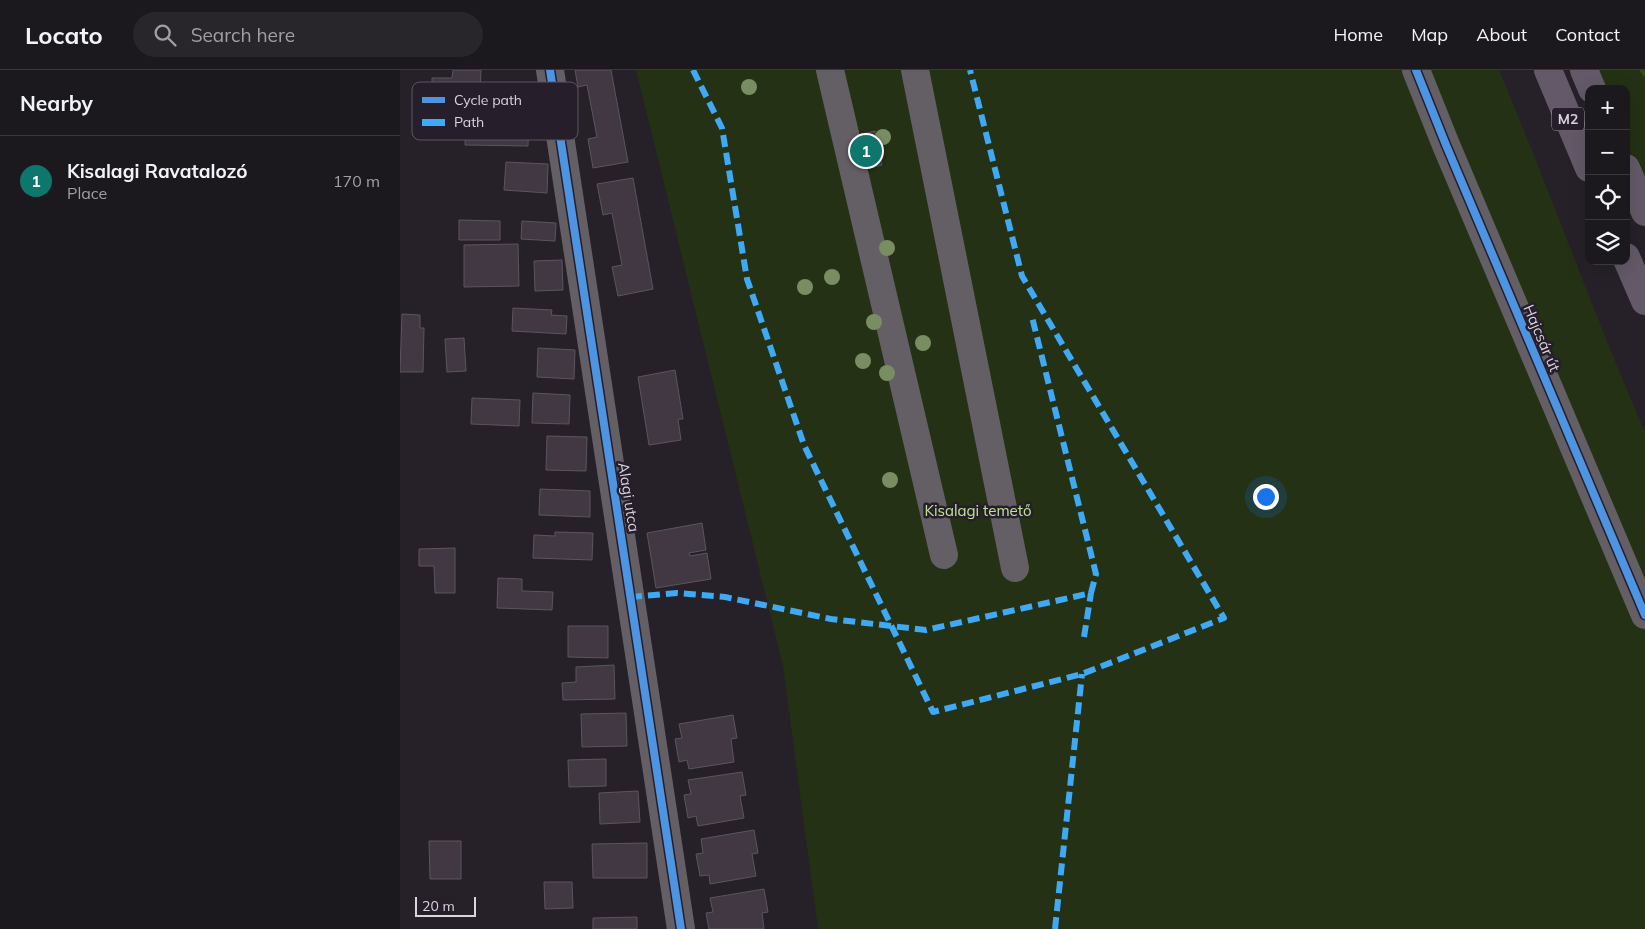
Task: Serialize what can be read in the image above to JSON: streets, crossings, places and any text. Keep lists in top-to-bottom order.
{
  "streets": {
    "highway": ["M2"],
    "street": ["Hajcsár út", "Alagi utca"]
  },
  "parks": ["Kisalagi temető"],
  "legend": ["Cycle path", "Path"],
  "scale_bar": "20 m",
  "page": {
    "header": "Locato",
    "search": "Search here",
    "nav": [
      "Home",
      "Map",
      "About",
      "Contact"
    ],
    "heading": "Nearby",
    "map_buttons": ["+", "−"],
    "pins": "1",
    "list": [
      {
        "mark": "1",
        "name": "Kisalagi Ravatalozó",
        "note": "Place",
        "value": "170 m"
      }
    ],
    "scale": "20 m"
  }
}
